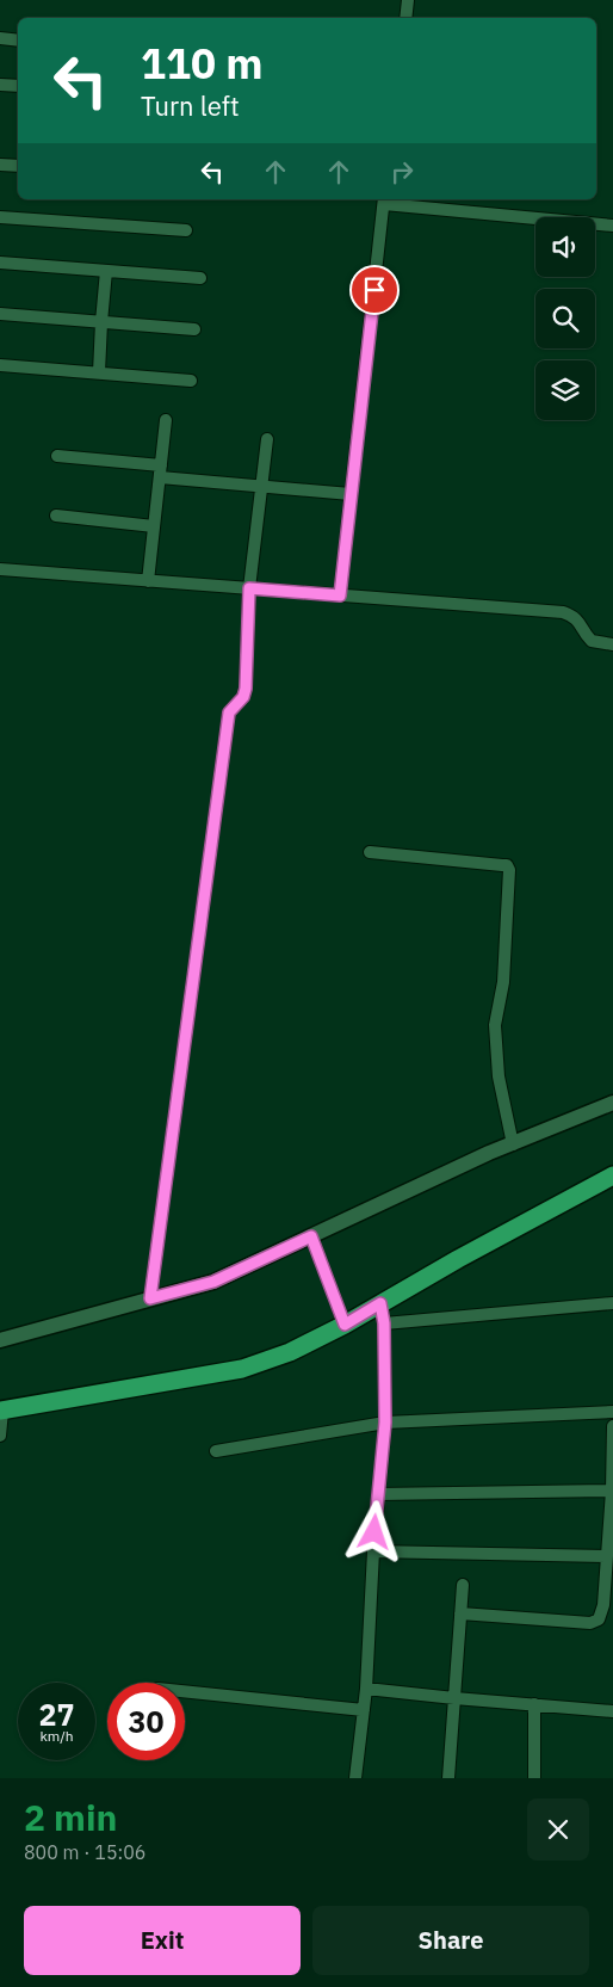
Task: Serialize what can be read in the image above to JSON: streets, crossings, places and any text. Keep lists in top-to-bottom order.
{
  "page": {
    "turn": ["110 m", "Turn left"],
    "speed": "27 km/h",
    "limit": "30",
    "heading": ["2 min", "800 m · 15:06"],
    "buttons": ["Exit", "Share"]
  }
}
